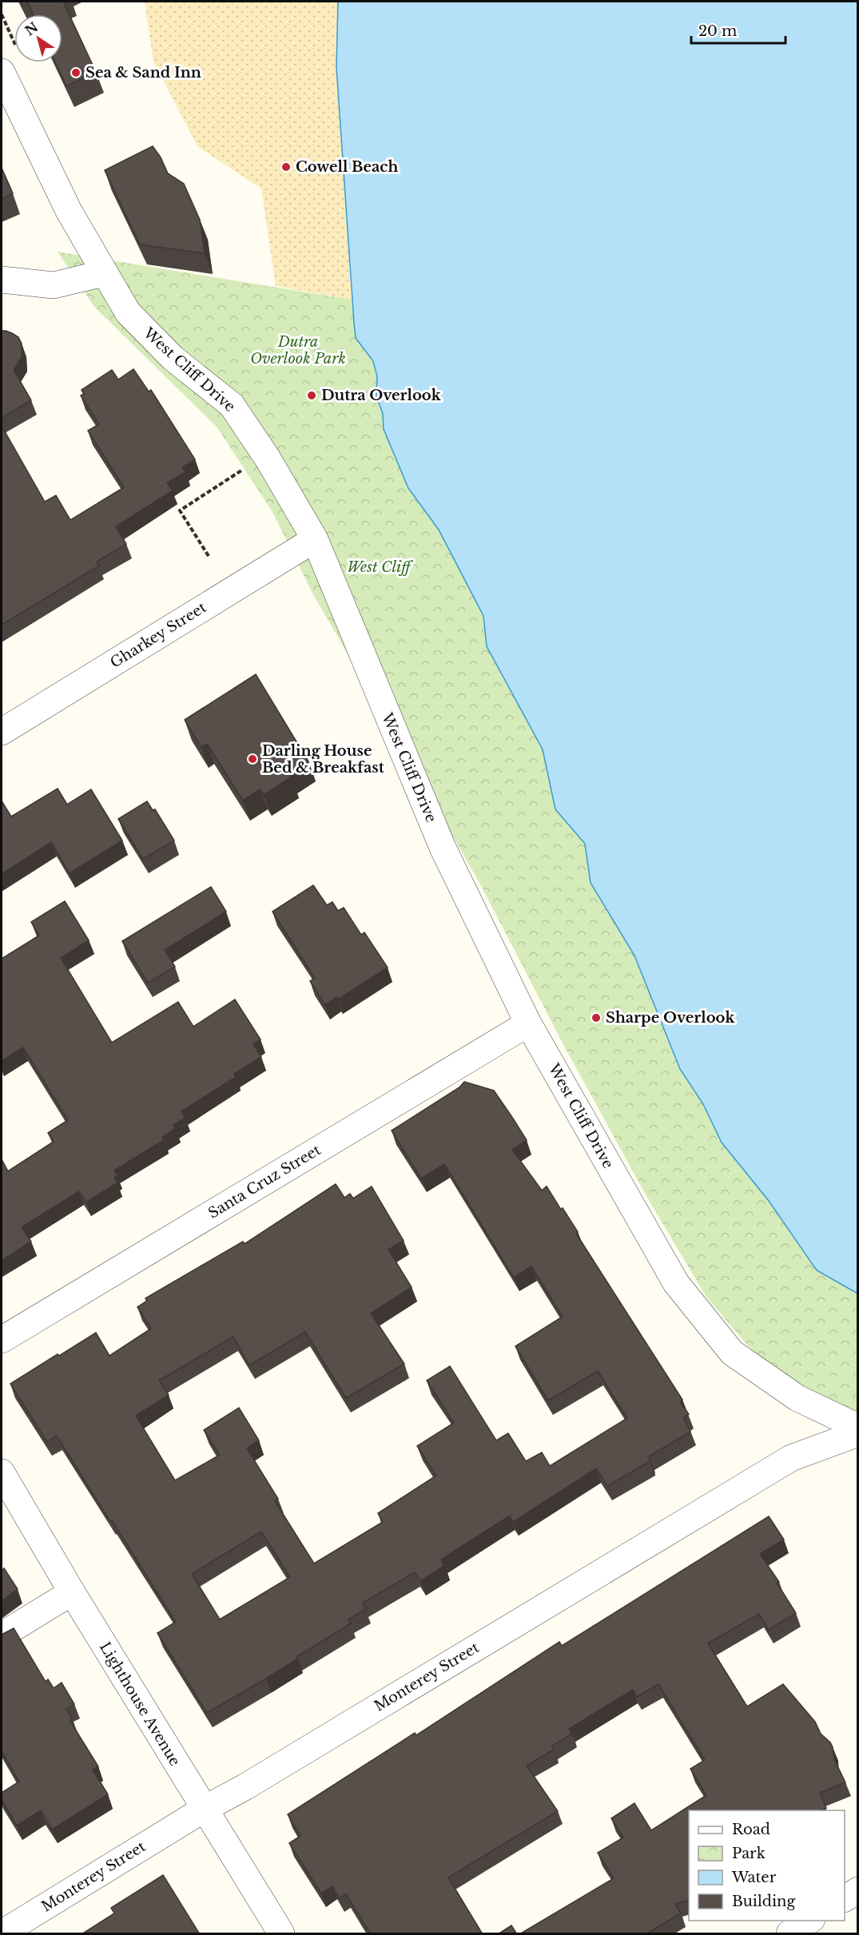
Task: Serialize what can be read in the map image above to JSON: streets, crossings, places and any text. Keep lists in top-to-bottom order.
{
  "streets": {
    "street": [
      "West Cliff Drive",
      "Gharkey Street",
      "Santa Cruz Street",
      "Monterey Street",
      "Lighthouse Avenue"
    ]
  },
  "crossings": [
    ["West Cliff Drive", "Gharkey Street"],
    ["West Cliff Drive", "Santa Cruz Street"],
    ["Monterey Street", "Lighthouse Avenue"]
  ],
  "parks": ["Dutra Overlook Park", "West Cliff"],
  "places": [
    "Sea & Sand Inn",
    "Cowell Beach",
    "Dutra Overlook",
    "Darling House Bed & Breakfast",
    "Sharpe Overlook"
  ],
  "legend": [
    "Road",
    "Park",
    "Water",
    "Building"
  ],
  "scale_bar": "20 m",
  "north": "top left"
}
